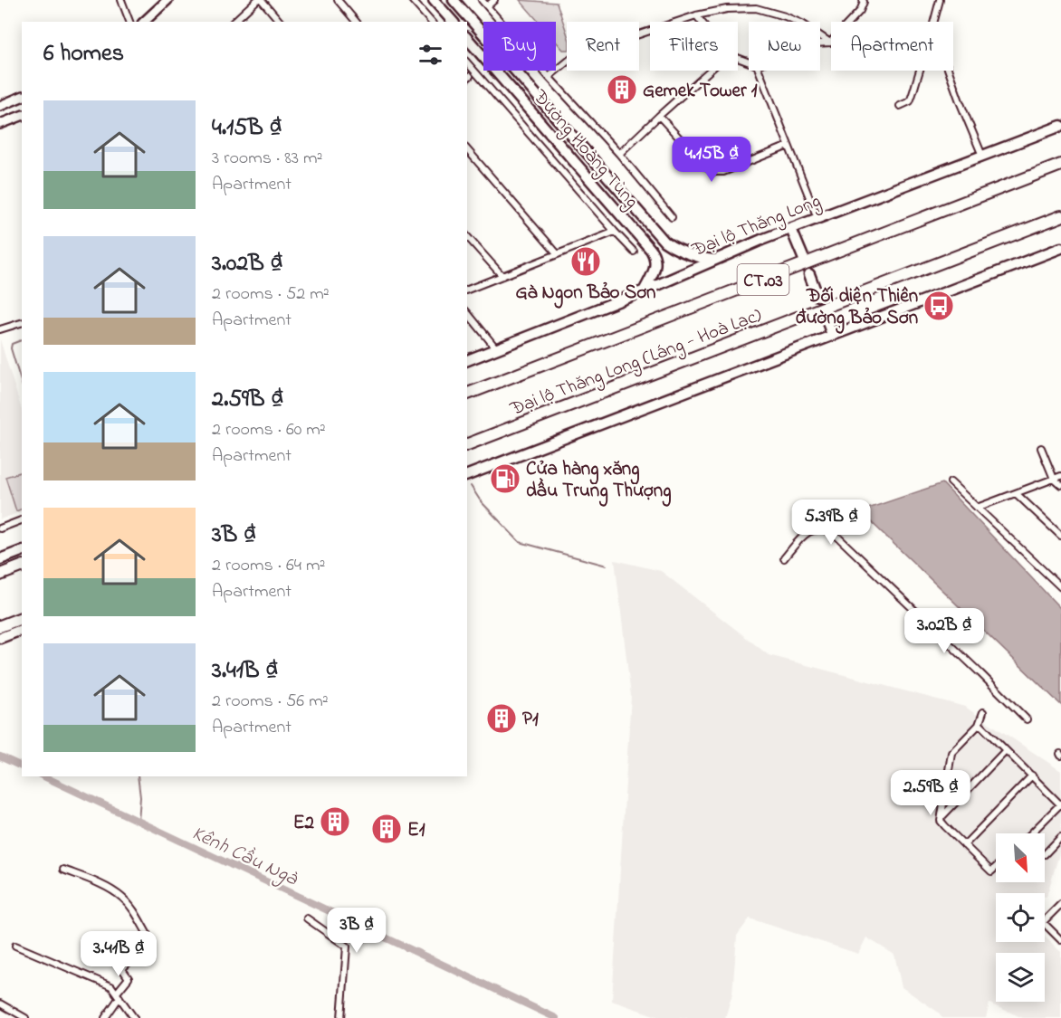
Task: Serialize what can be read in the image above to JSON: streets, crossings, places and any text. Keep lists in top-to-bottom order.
{
  "streets": {
    "highway": ["CT.03", "Đại lộ Thăng Long (Láng - Hoà Lạc)"],
    "main road": ["Đường Hoàng Tùng", "Đại lộ Thăng Long"]
  },
  "crossings": [
    ["Đường Hoàng Tùng", "Đại lộ Thăng Long"]
  ],
  "water": ["Kênh Cầu Ngà"],
  "places": {
    "building": [
      "Gemek Tower 1",
      "P1",
      "E2",
      "E1"
    ],
    "restaurant": ["Gà Ngon Bảo Sơn"],
    "bus stop": ["Đối diện Thiên đường Bảo Sơn"],
    "fuel station": ["Cửa hàng xăng dầu Trung Thượng"]
  },
  "north": "bottom right",
  "page": {
    "chip": [
      "Buy",
      "Rent",
      "Filters",
      "New",
      "Apartment"
    ],
    "heading": "6 homes",
    "list": [
      {
        "name": "4.15B ₫",
        "note": "3 rooms · 83 m² · Apartment"
      },
      {
        "name": "3.02B ₫",
        "note": "2 rooms · 52 m² · Apartment"
      },
      {
        "name": "2.59B ₫",
        "note": "2 rooms · 60 m² · Apartment"
      },
      {
        "name": "3B ₫",
        "note": "2 rooms · 64 m² · Apartment"
      },
      {
        "name": "3.41B ₫",
        "note": "2 rooms · 56 m² · Apartment"
      }
    ],
    "price": [
      "4.15B ₫",
      "5.39B ₫",
      "3.02B ₫",
      "2.59B ₫",
      "3B ₫",
      "3.41B ₫"
    ]
  }
}
